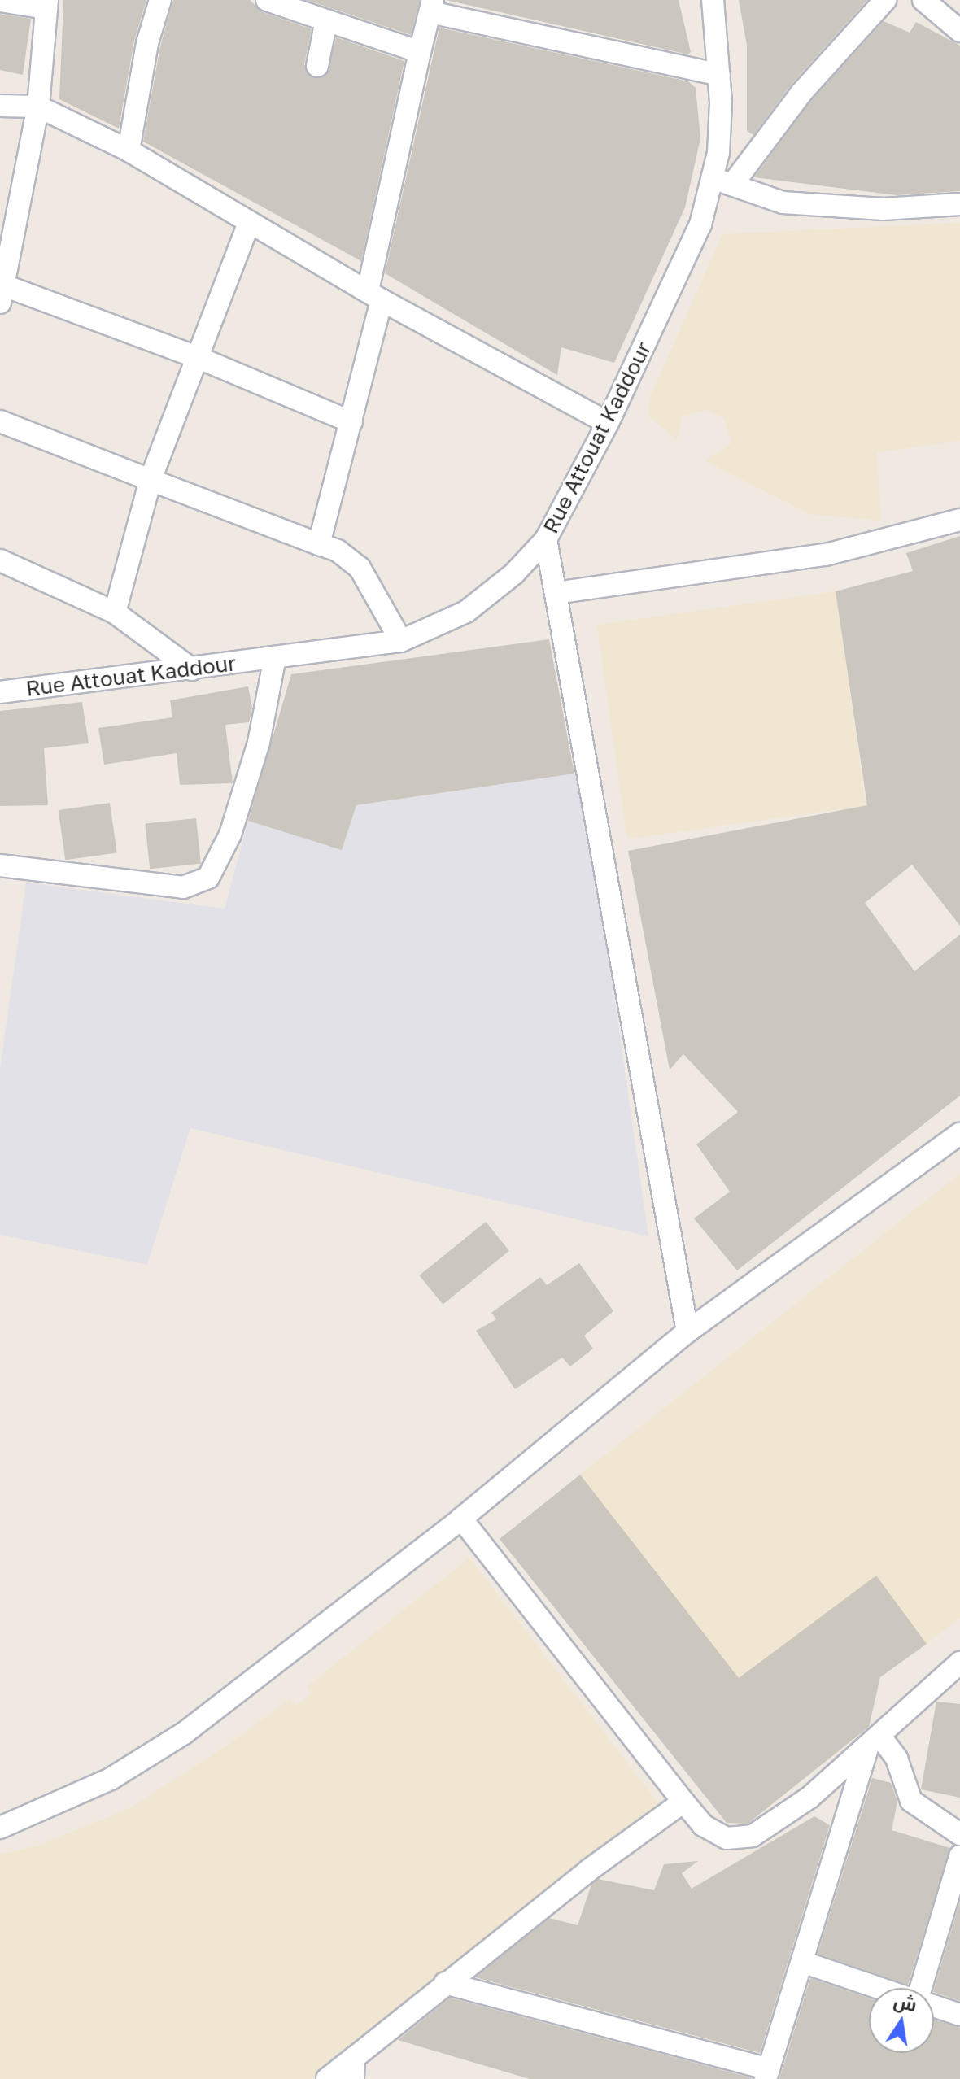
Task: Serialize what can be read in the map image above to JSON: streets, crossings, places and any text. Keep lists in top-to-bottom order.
{
  "streets": {
    "street": ["Rue Attouat Kaddour"]
  },
  "north": "top"
}
